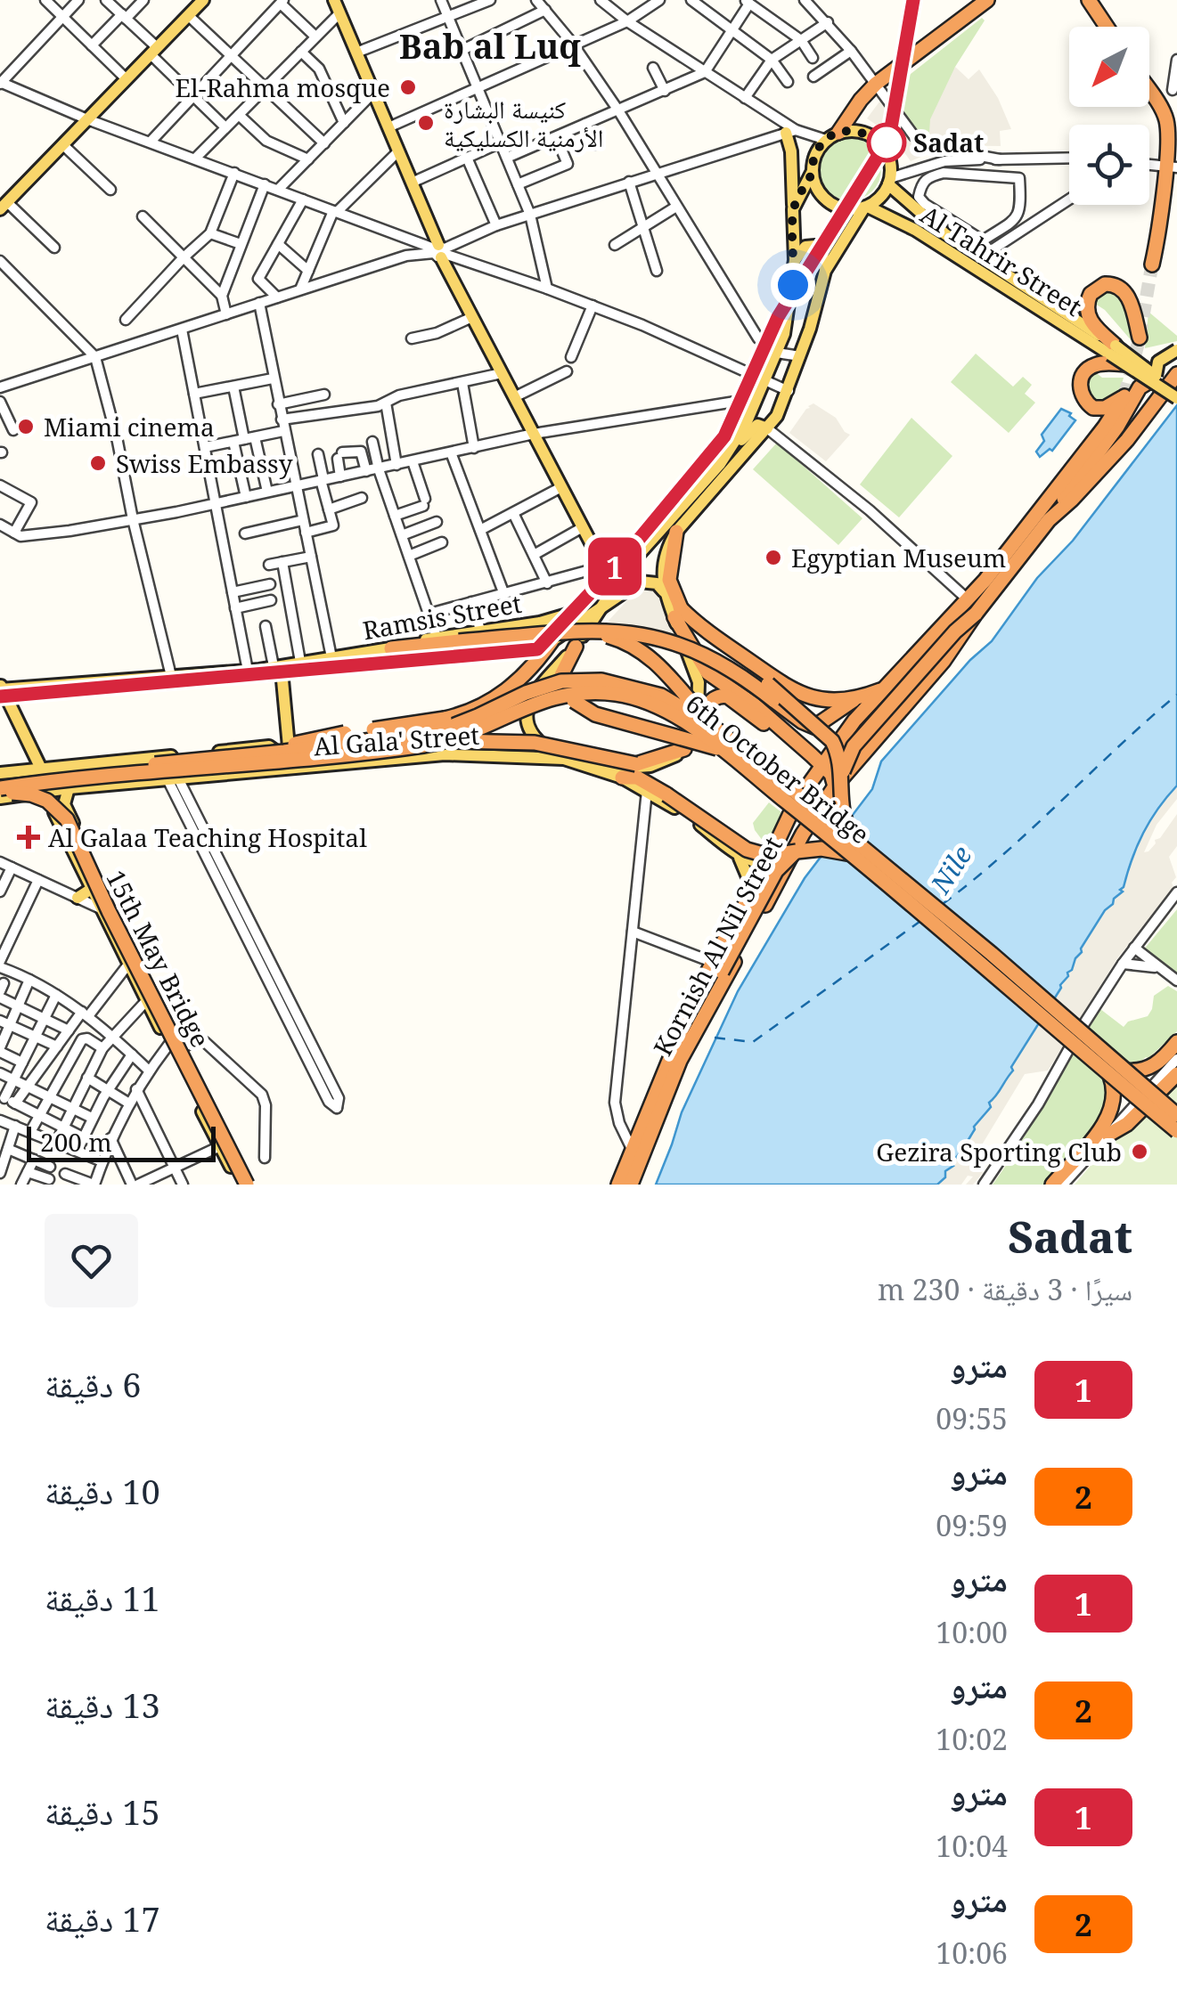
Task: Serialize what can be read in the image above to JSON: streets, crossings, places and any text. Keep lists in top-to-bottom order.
{
  "streets": {
    "highway": ["6th October Bridge", "Kornish Al Nil Street", "15th May Bridge"],
    "main road": ["Al Tahrir Street", "Ramsis Street", "Al Gala' Street"]
  },
  "crossings": [
    ["Al Gala' Street", "6th October Bridge"],
    ["Al Gala' Street", "Kornish Al Nil Street"],
    ["Al Gala' Street", "15th May Bridge"],
    ["6th October Bridge", "15th May Bridge"]
  ],
  "districts": ["Bab al Luq"],
  "water": ["Nile"],
  "places": {
    "other": [
      "El-Rahma mosque",
      "كنيسة البشارة الأرمنية الكسليكية",
      "Sadat",
      "Miami cinema",
      "Swiss Embassy",
      "Egyptian Museum",
      "Gezira Sporting Club"
    ],
    "health": ["Al Galaa Teaching Hospital"]
  },
  "lines": ["metro line 1"],
  "scale_bar": "200 m",
  "north": "bottom left",
  "page": {
    "on_map": "1",
    "scale": "200 m",
    "heading": ["Sadat", "سيرًا · 3 دقيقة · 230 m"],
    "list": [
      {
        "mark": "1",
        "name": "مترو",
        "note": "09:55",
        "value": "6 دقيقة"
      },
      {
        "mark": "2",
        "name": "مترو",
        "note": "09:59",
        "value": "10 دقيقة"
      },
      {
        "mark": "1",
        "name": "مترو",
        "note": "10:00",
        "value": "11 دقيقة"
      },
      {
        "mark": "2",
        "name": "مترو",
        "note": "10:02",
        "value": "13 دقيقة"
      },
      {
        "mark": "1",
        "name": "مترو",
        "note": "10:04",
        "value": "15 دقيقة"
      },
      {
        "mark": "2",
        "name": "مترو",
        "note": "10:06",
        "value": "17 دقيقة"
      }
    ]
  }
}
